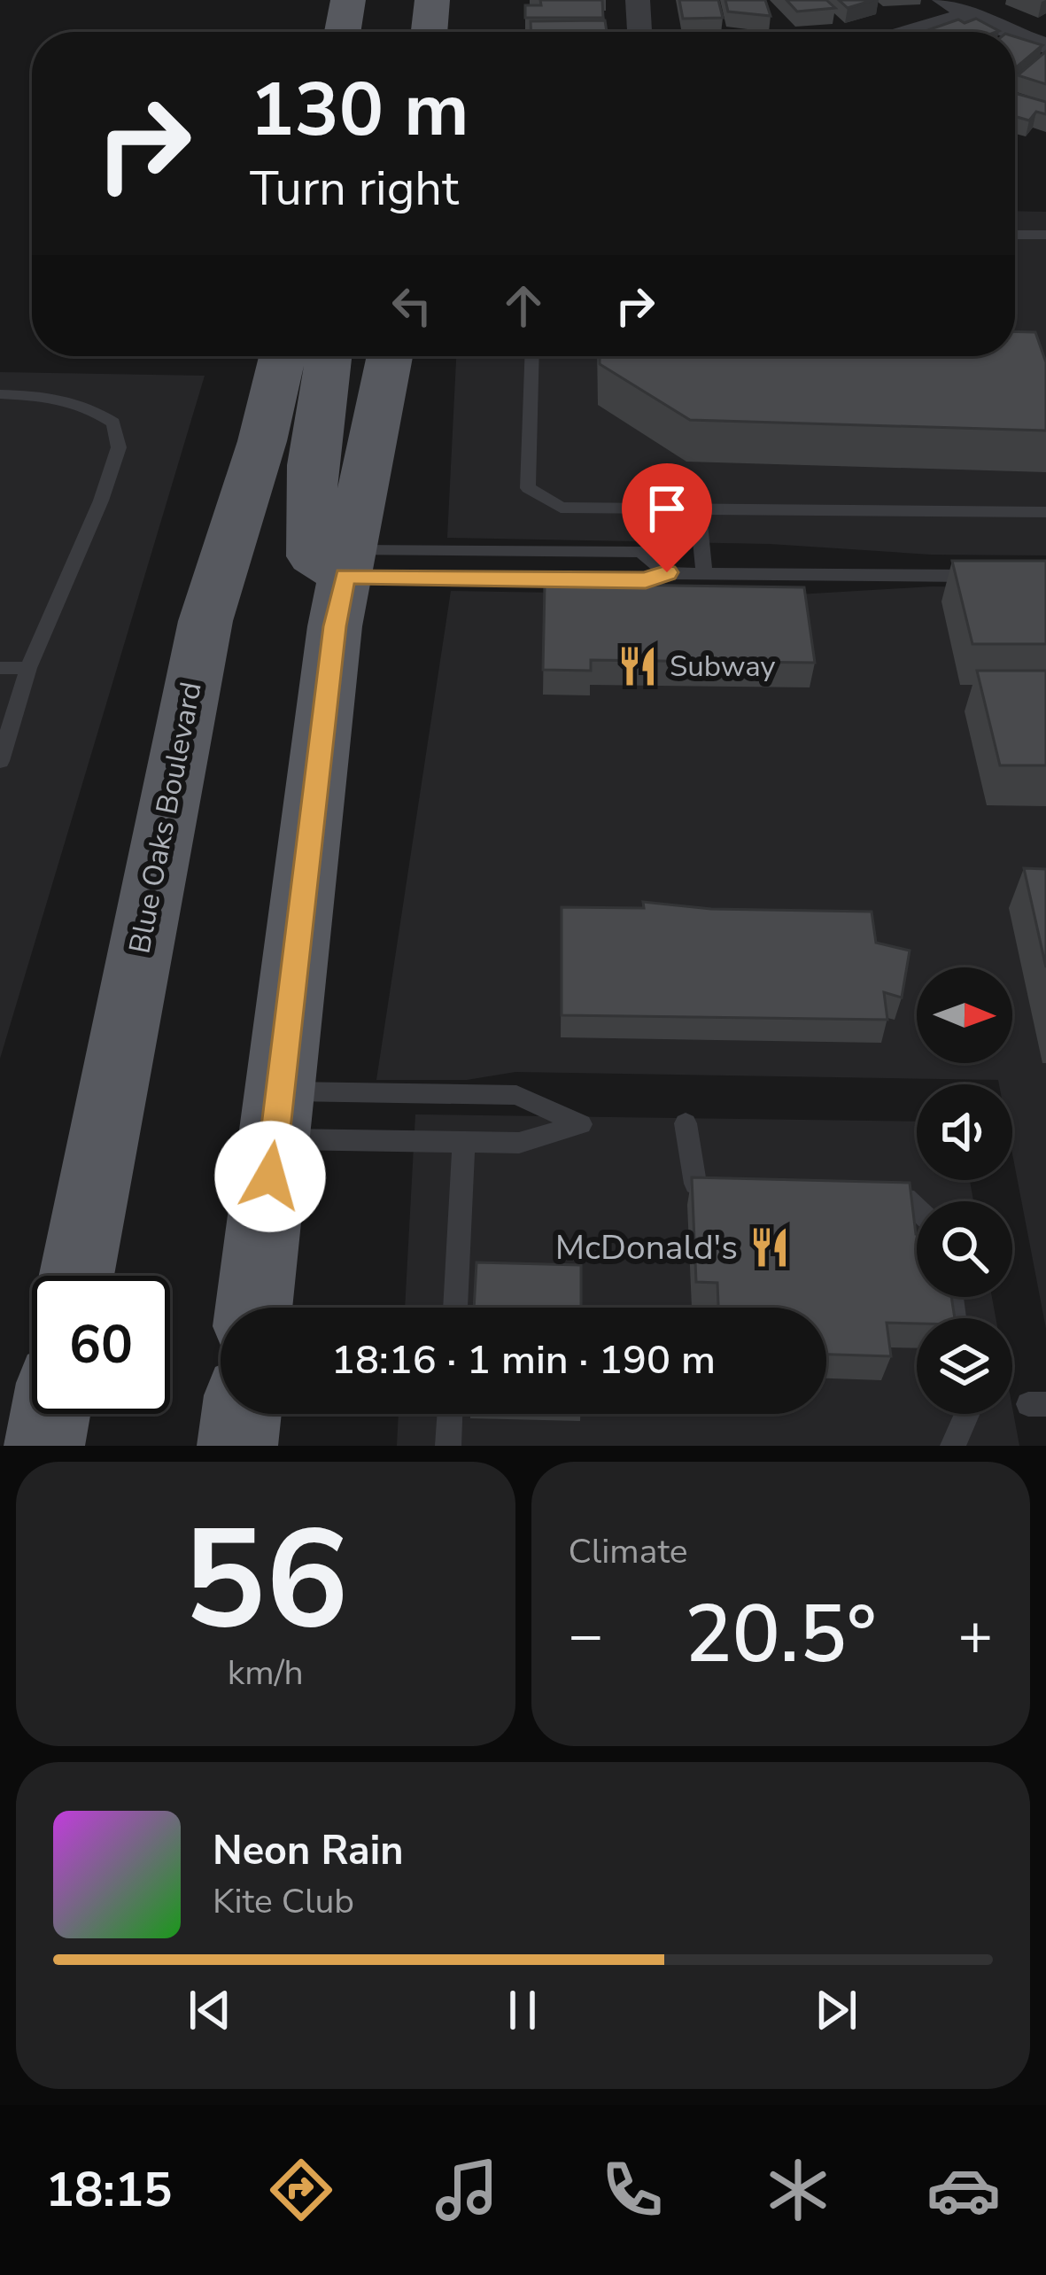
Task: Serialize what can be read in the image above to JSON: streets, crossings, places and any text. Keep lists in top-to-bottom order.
{
  "streets": {
    "main road": ["Blue Oaks Boulevard"]
  },
  "places": {
    "restaurant": ["Subway", "McDonald's"]
  },
  "north": "right",
  "page": {
    "turn": ["130 m", "Turn right"],
    "limit": "60",
    "trip": "18:16 · 1 min · 190 m",
    "tile": [
      ["56", "km/h"],
      "Climate"
    ],
    "heat": ["−", "20.5°", "+"],
    "song": ["Neon Rain", "Kite Club"],
    "tabs": "18:15"
  }
}
